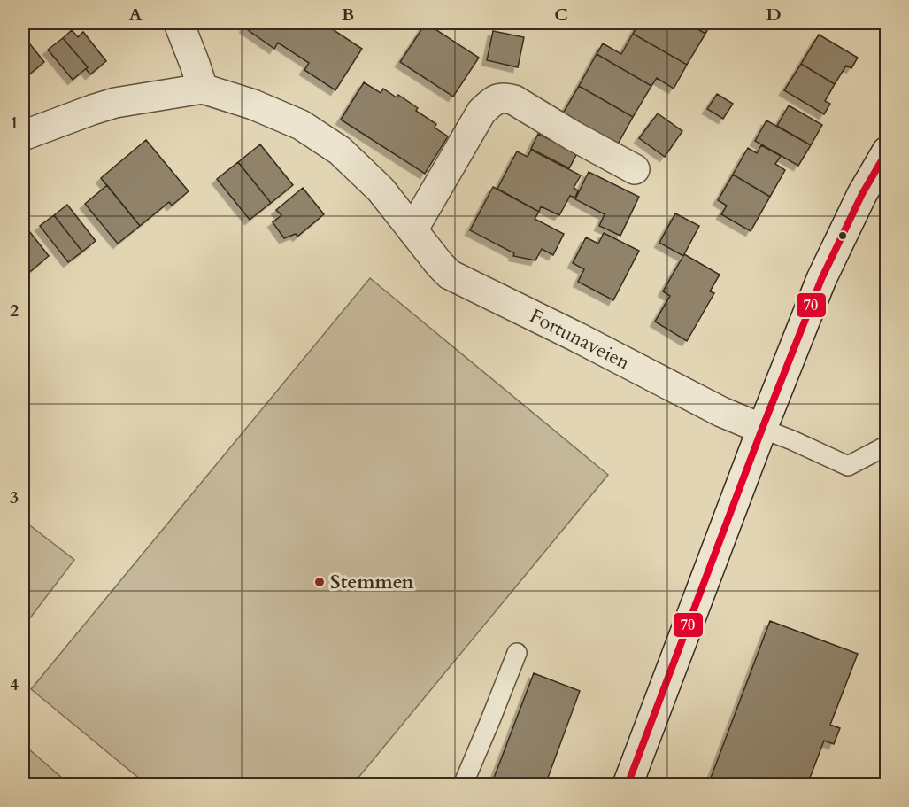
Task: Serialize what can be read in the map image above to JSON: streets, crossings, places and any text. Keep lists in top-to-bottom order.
{
  "streets": {
    "street": ["Fortunaveien"]
  },
  "places": ["Stemmen"],
  "lines": ["transit line 70"],
  "grid": {
    "columns": [
      "A",
      "B",
      "C",
      "D"
    ],
    "rows": [
      "1",
      "2",
      "3",
      "4"
    ]
  }
}
